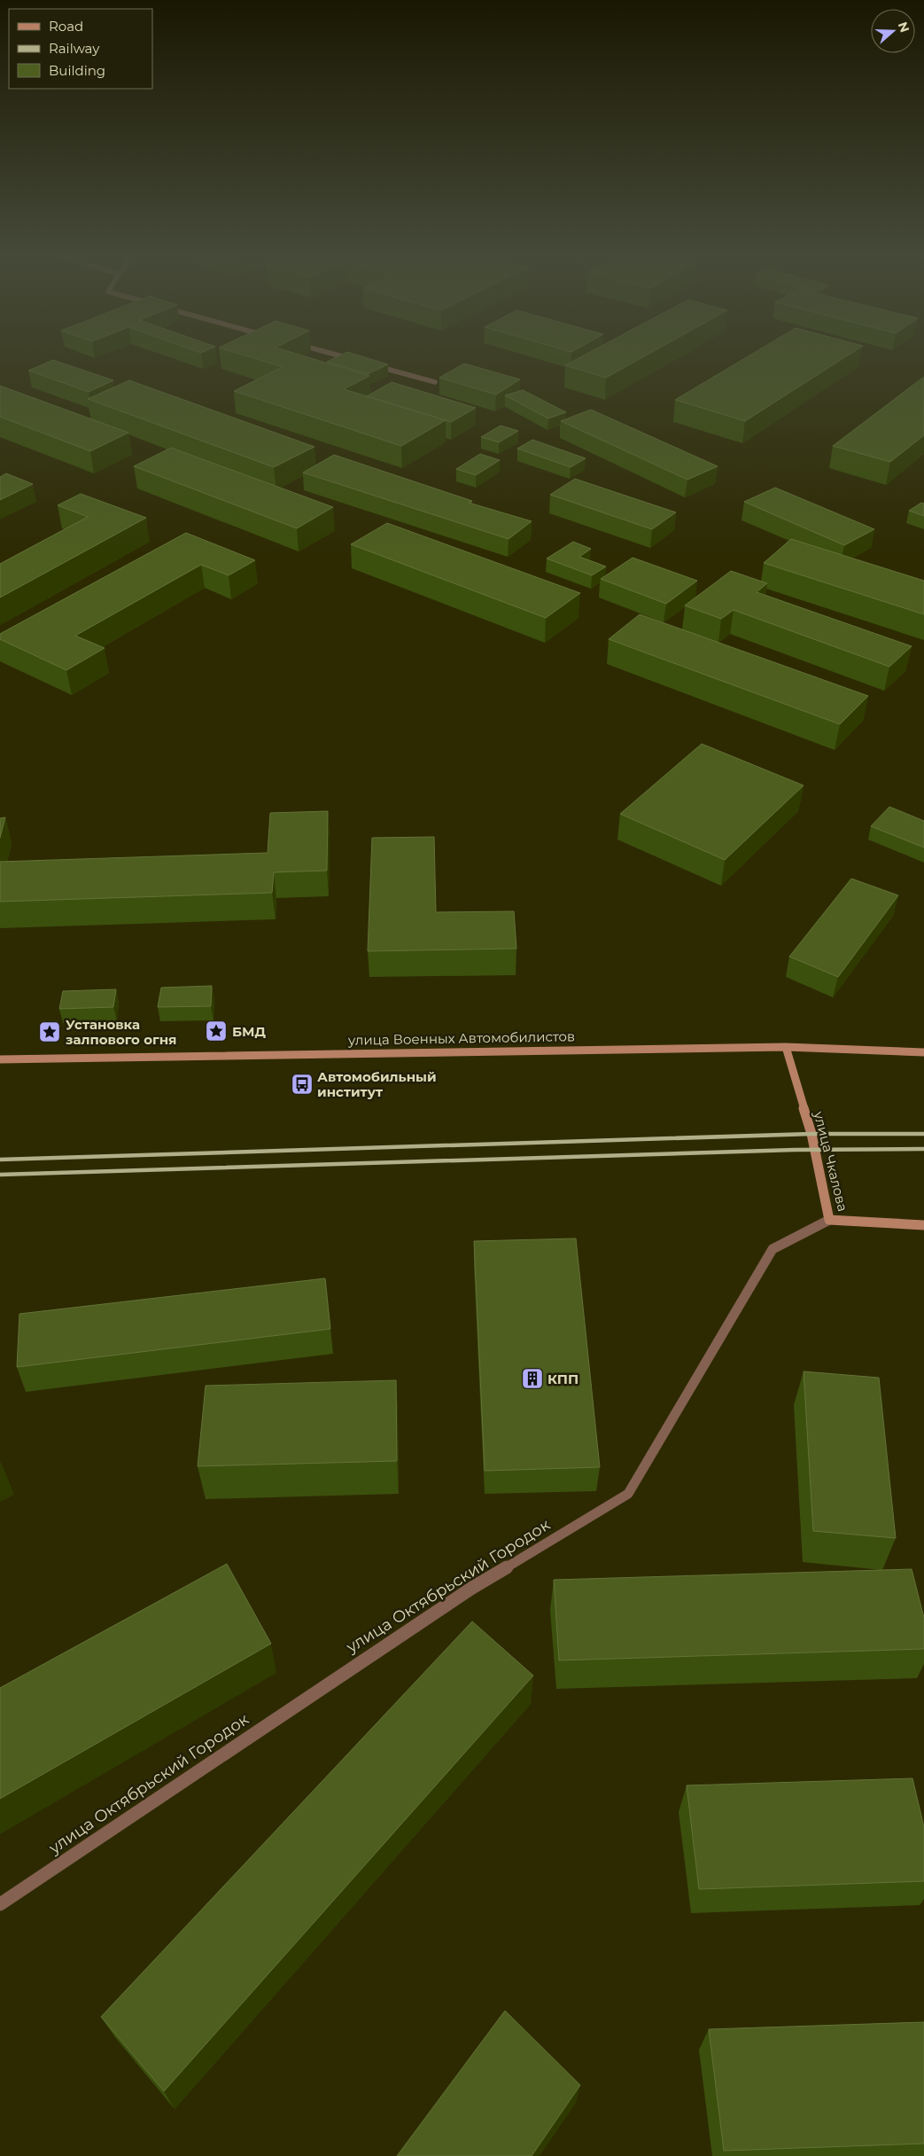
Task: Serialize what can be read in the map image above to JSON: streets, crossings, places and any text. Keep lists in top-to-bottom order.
{
  "streets": {
    "street": ["улица Военных Автомобилистов", "улица Чкалова", "улица Октябрьский Городок"]
  },
  "crossings": [
    ["улица Военных Автомобилистов", "улица Чкалова"],
    ["улица Чкалова", "улица Октябрьский Городок"]
  ],
  "places": {
    "place": ["БМД", "Установка залпового огня"],
    "bus stop": ["Автомобильный институт"],
    "building": ["КПП"]
  },
  "legend": ["Road", "Railway", "Building"],
  "north": "right"
}
